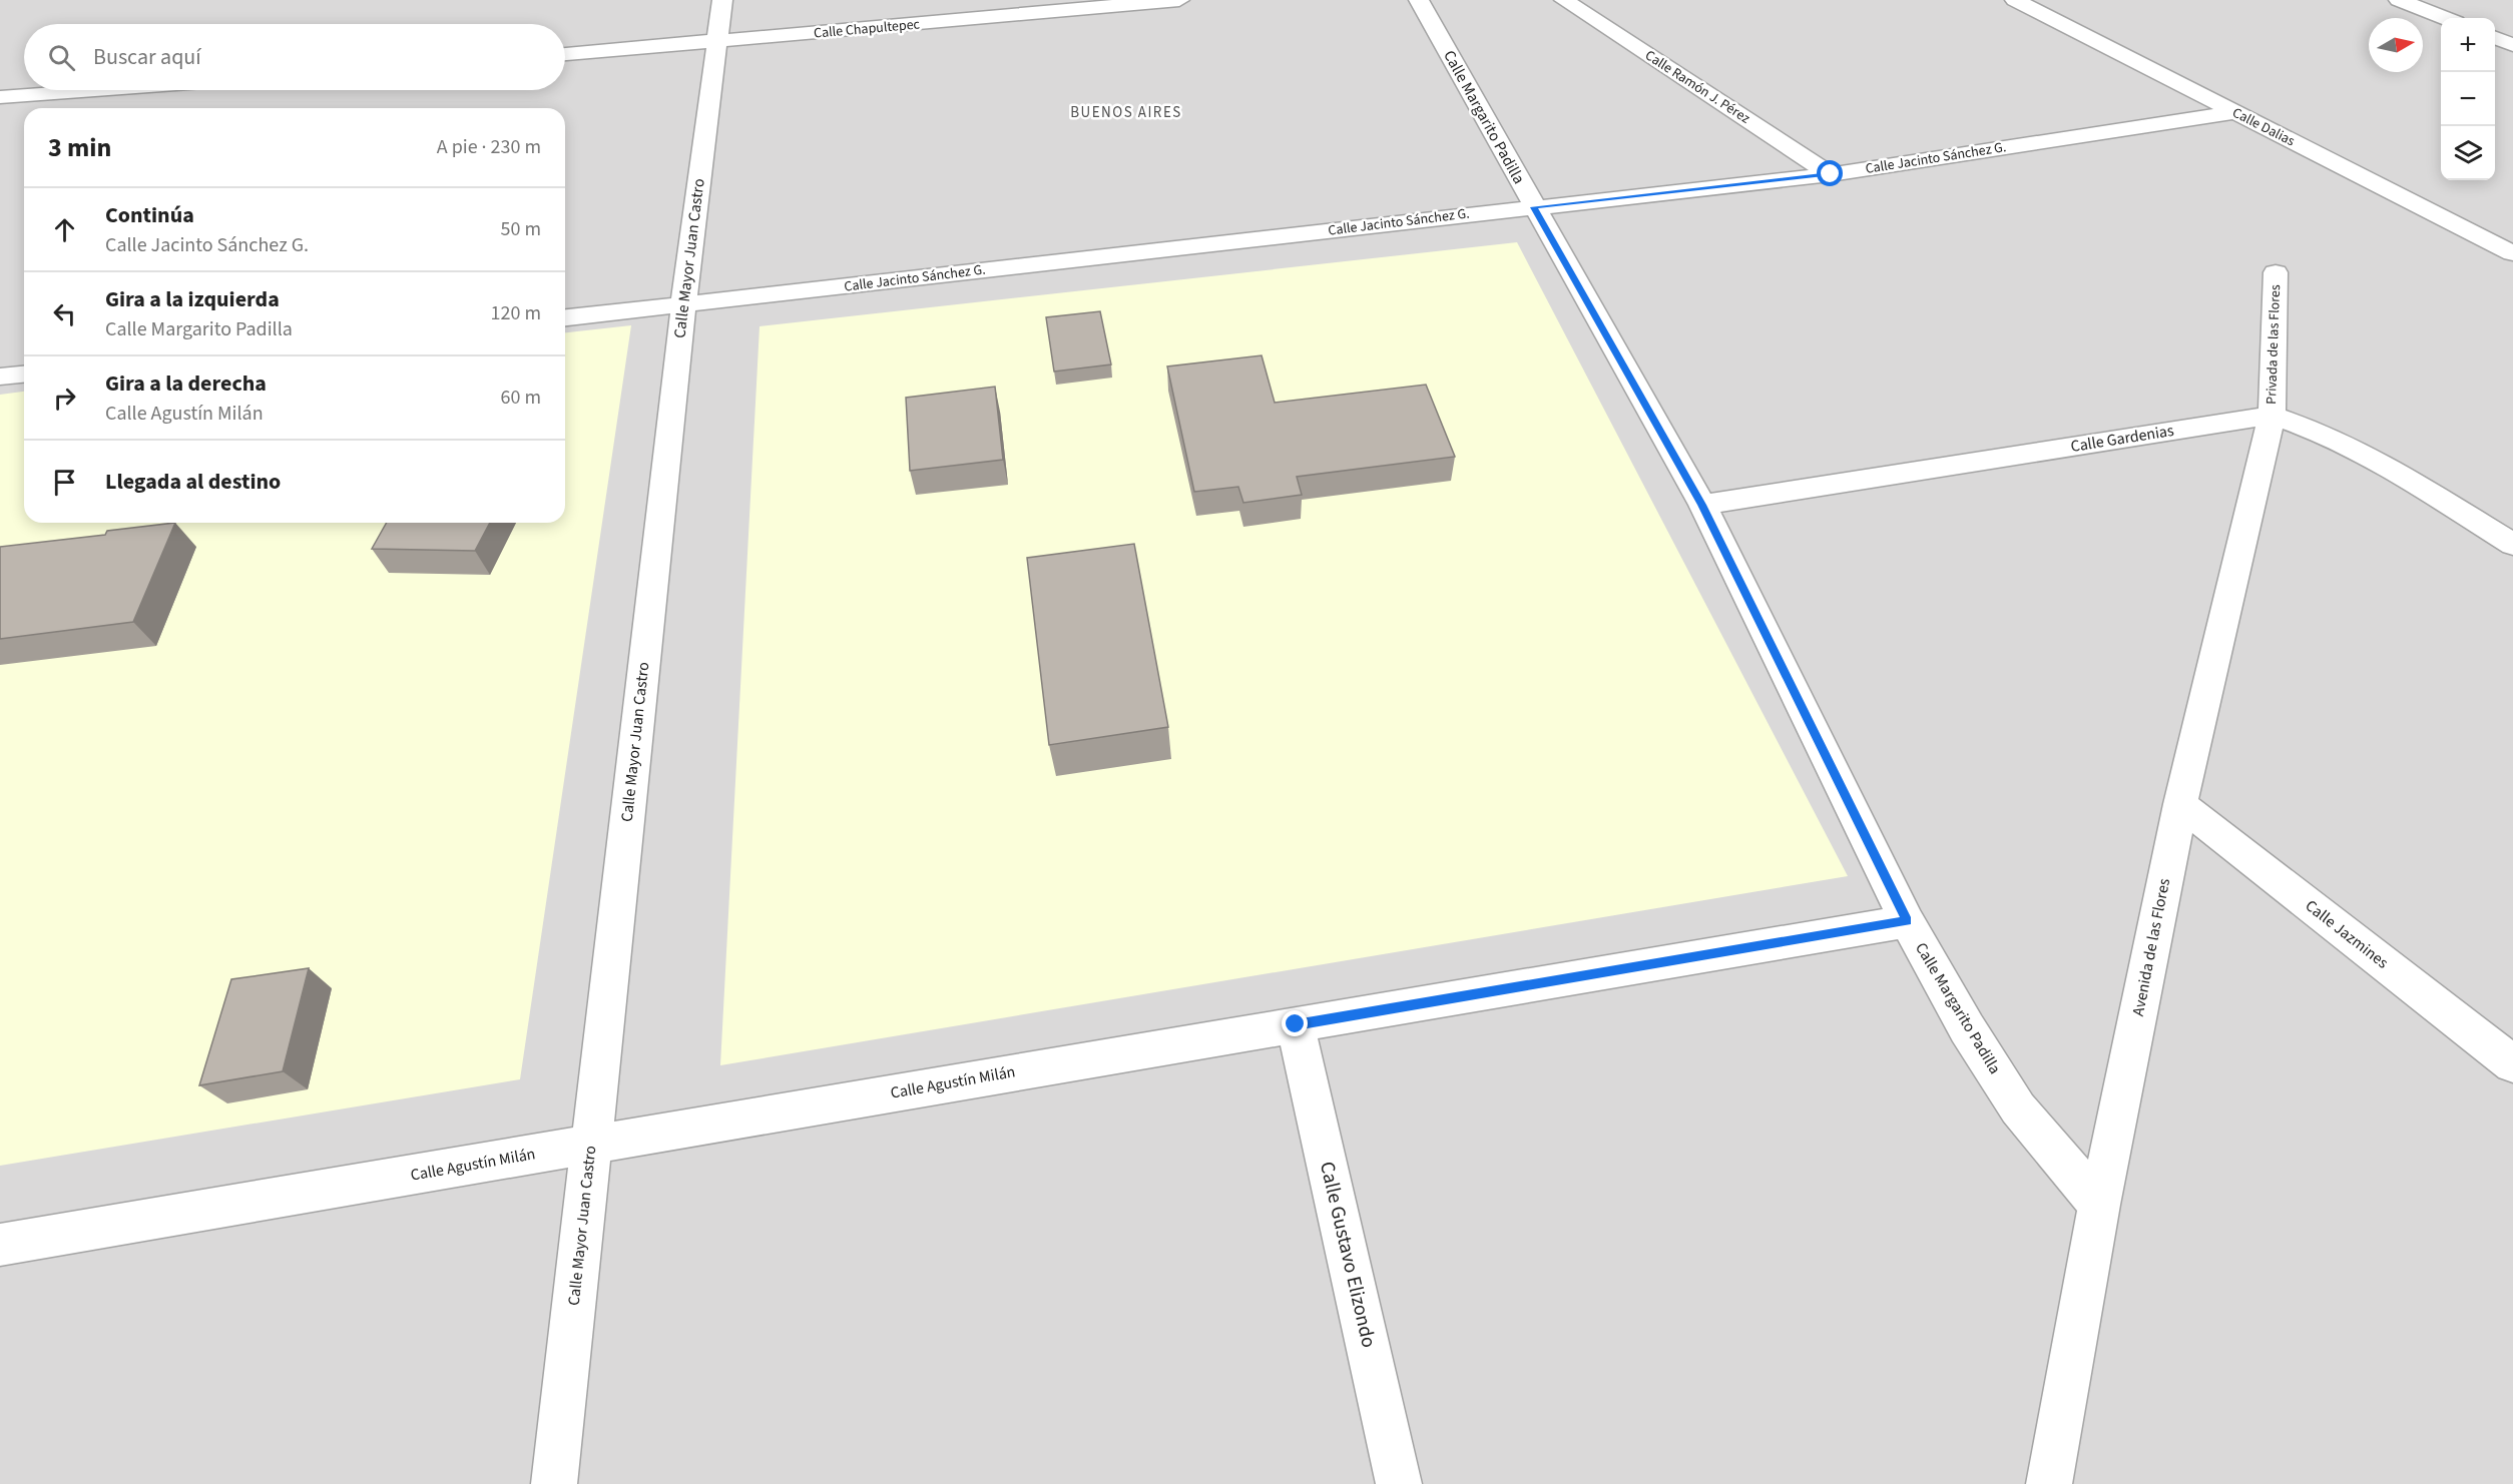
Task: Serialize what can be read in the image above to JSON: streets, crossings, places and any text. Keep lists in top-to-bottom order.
{
  "streets": {
    "street": [
      "Calle Chapultepec",
      "Calle Ramón J. Pérez",
      "Calle Margarito Padilla",
      "Calle Dalias",
      "Calle Jacinto Sánchez G.",
      "Calle Mayor Juan Castro",
      "Privada de las Flores",
      "Calle Gardenias",
      "Calle Jazmines",
      "Avenida de las Flores",
      "Calle Agustín Milán",
      "Calle Gustavo Elizondo"
    ]
  },
  "crossings": [
    ["Calle Chapultepec", "Calle Mayor Juan Castro"],
    ["Calle Ramón J. Pérez", "Calle Jacinto Sánchez G."],
    ["Calle Margarito Padilla", "Calle Jacinto Sánchez G."],
    ["Calle Margarito Padilla", "Calle Gardenias"],
    ["Calle Margarito Padilla", "Avenida de las Flores"],
    ["Calle Margarito Padilla", "Calle Agustín Milán"],
    ["Calle Dalias", "Calle Jacinto Sánchez G."],
    ["Calle Jacinto Sánchez G.", "Calle Mayor Juan Castro"],
    ["Calle Mayor Juan Castro", "Calle Agustín Milán"],
    ["Privada de las Flores", "Calle Gardenias"],
    ["Privada de las Flores", "Avenida de las Flores"],
    ["Calle Gardenias", "Avenida de las Flores"],
    ["Calle Jazmines", "Avenida de las Flores"],
    ["Calle Agustín Milán", "Calle Gustavo Elizondo"]
  ],
  "districts": ["BUENOS AIRES"],
  "north": "right",
  "page": {
    "map_buttons": ["+", "−"],
    "search": "Buscar aquí",
    "heading": ["3 min", "A pie · 230 m"],
    "list": [
      ["Continúa", "Calle Jacinto Sánchez G.", "50 m"],
      ["Gira a la izquierda", "Calle Margarito Padilla", "120 m"],
      ["Gira a la derecha", "Calle Agustín Milán", "60 m"],
      "Llegada al destino"
    ]
  }
}
